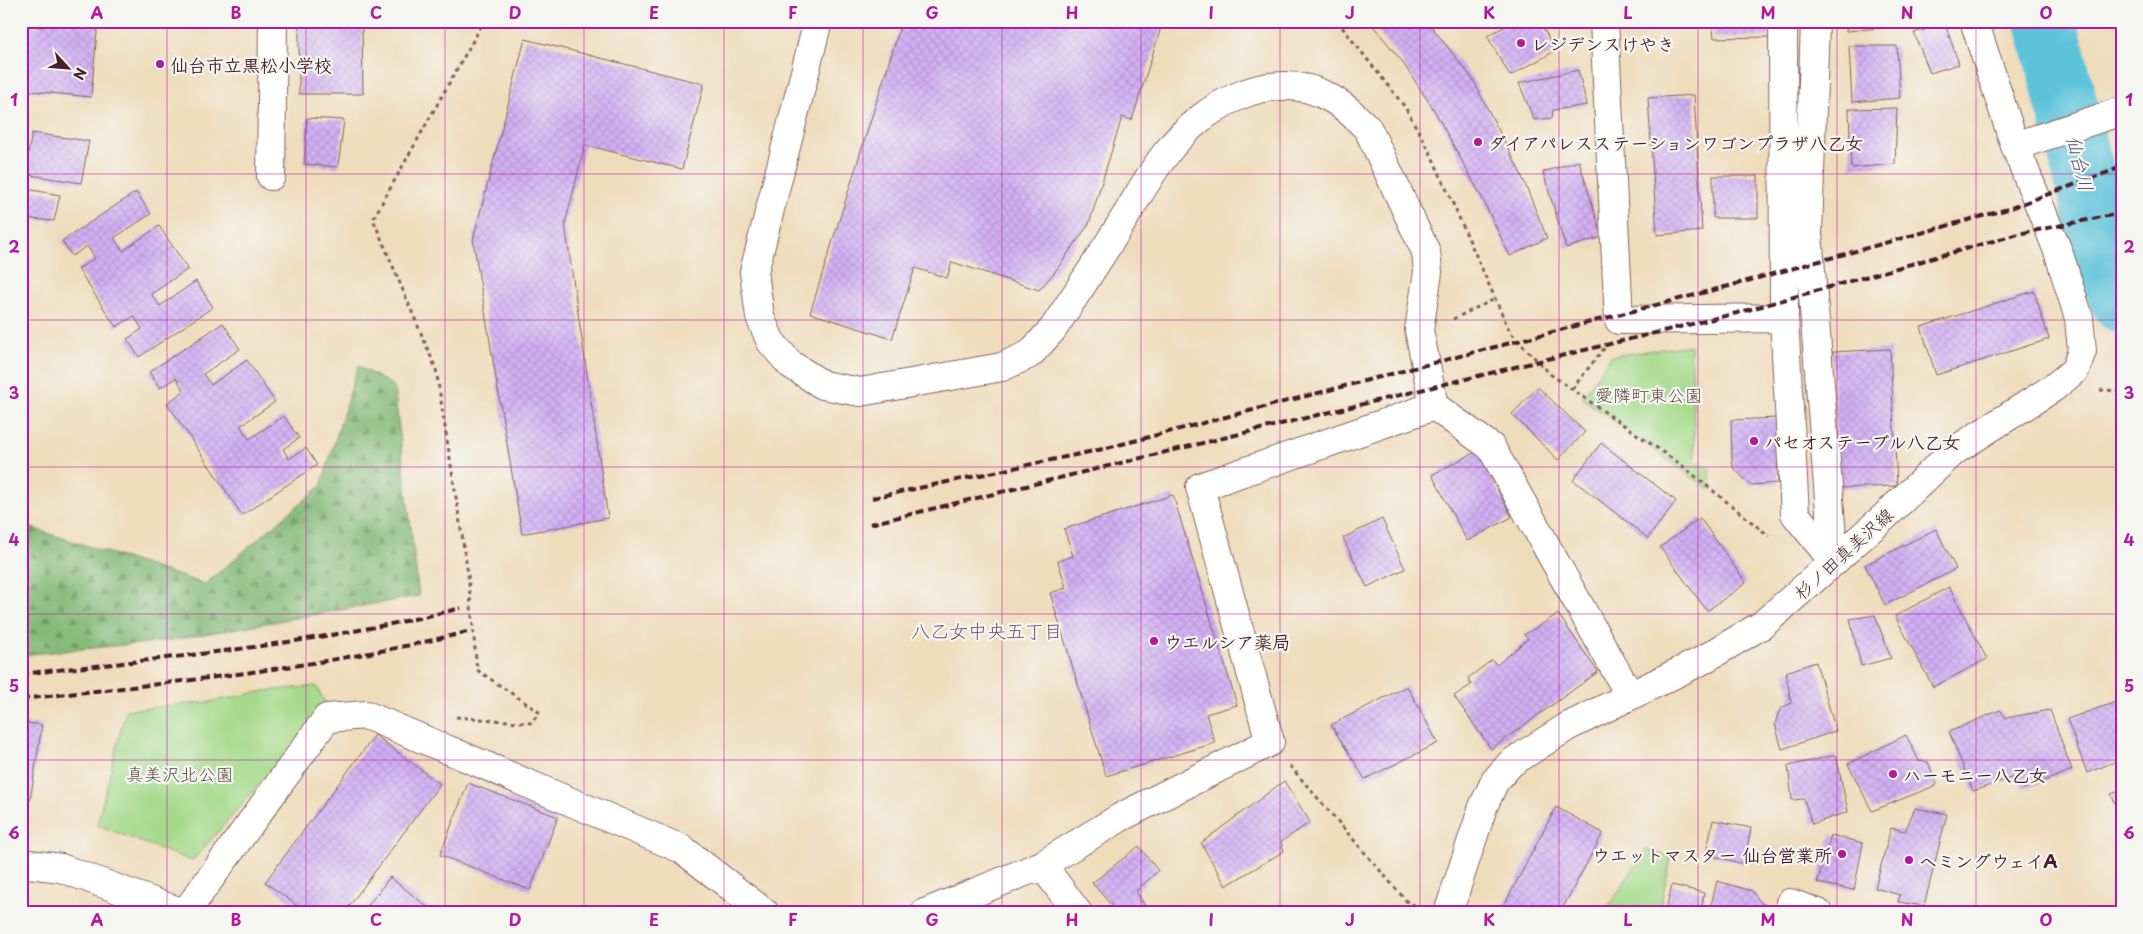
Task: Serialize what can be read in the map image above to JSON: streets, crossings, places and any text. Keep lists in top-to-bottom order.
{
  "streets": {
    "street": ["杉ノ田真美沢線"]
  },
  "districts": ["八乙女中央五丁目"],
  "water": ["仙台川"],
  "parks": ["愛隣町東公園", "真美沢北公園"],
  "places": [
    "レジデンスけやき",
    "仙台市立黒松小学校",
    "ダイアパレスステーションワゴンプラザ八乙女",
    "パセオステーブル八乙女",
    "ウエルシア薬局",
    "ハーモニー八乙女",
    "ウエットマスター 仙台営業所",
    "ヘミングウェイA"
  ],
  "north": "bottom right",
  "grid": {
    "columns": [
      "A",
      "B",
      "C",
      "D",
      "E",
      "F",
      "G",
      "H",
      "I",
      "J",
      "K",
      "L",
      "M",
      "N",
      "O"
    ],
    "rows": [
      "1",
      "2",
      "3",
      "4",
      "5",
      "6"
    ]
  }
}
